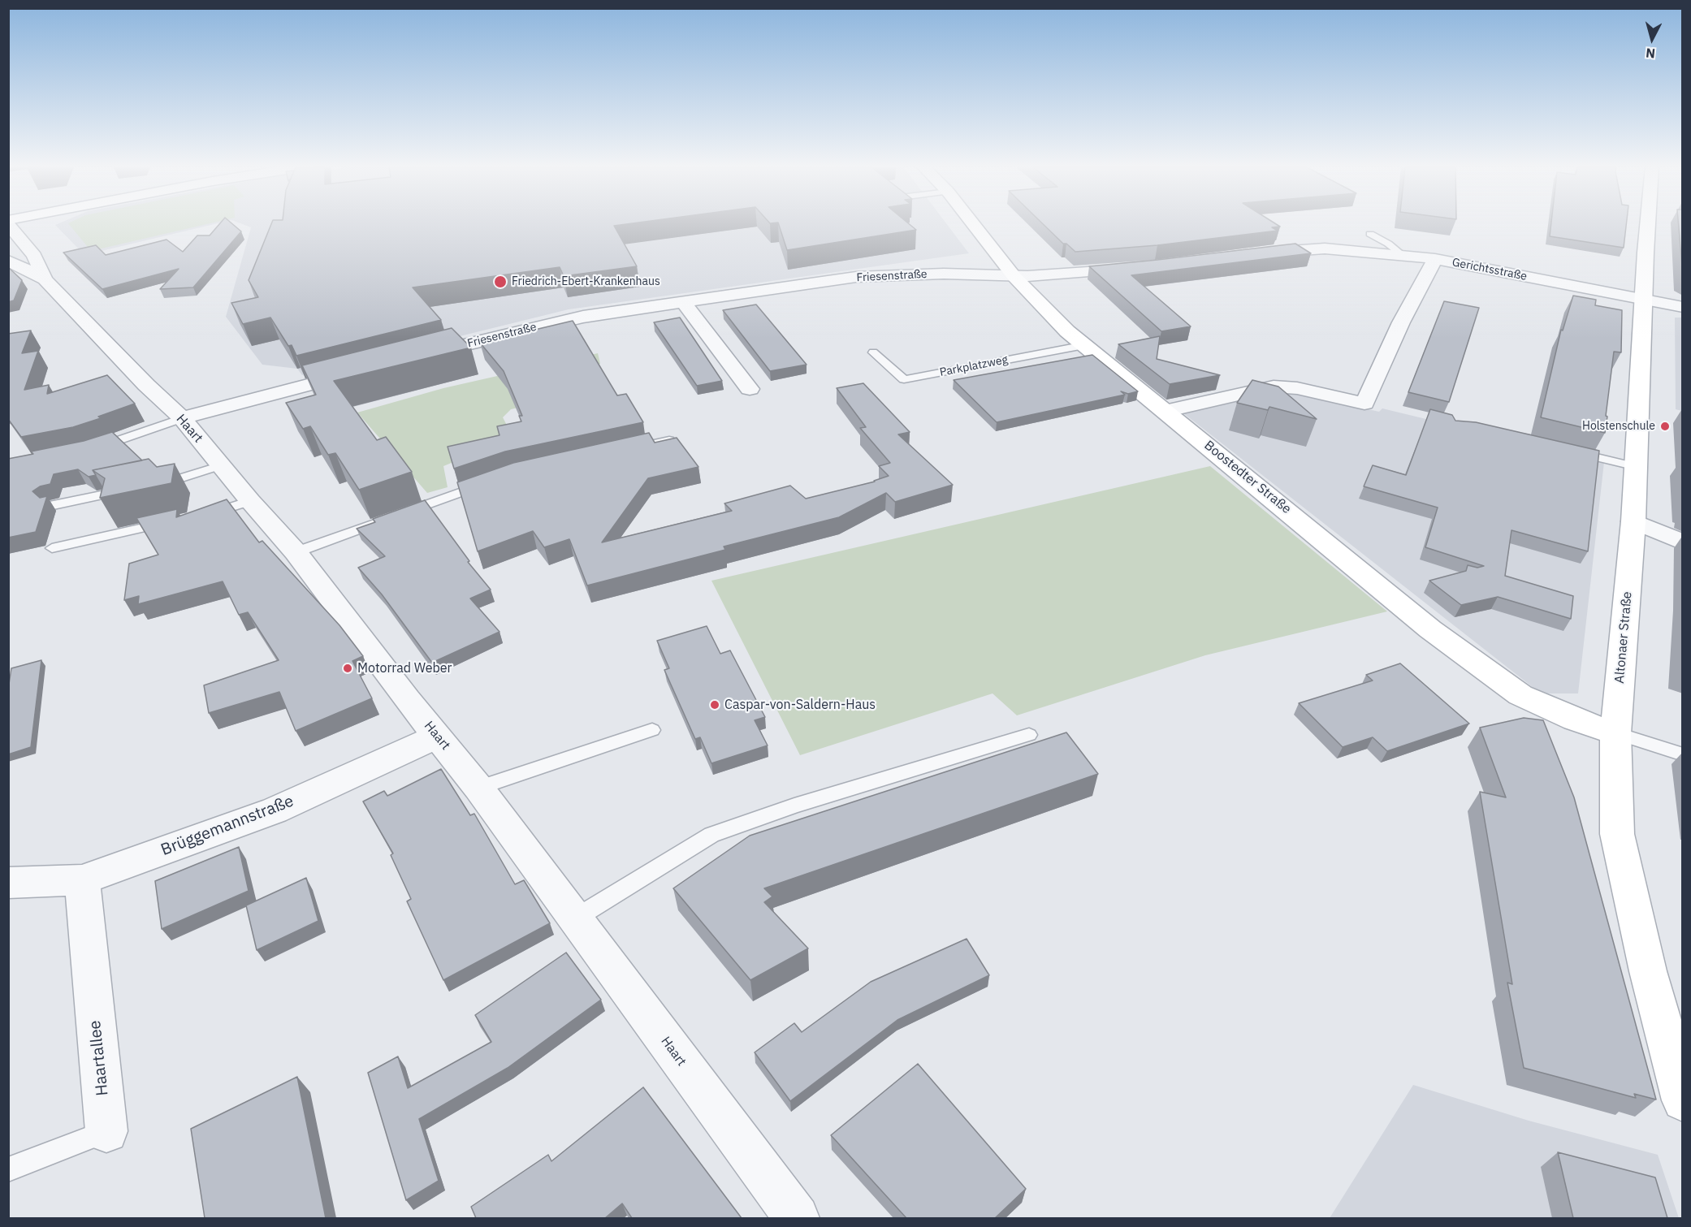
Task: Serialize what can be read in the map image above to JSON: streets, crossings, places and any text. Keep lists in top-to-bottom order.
{
  "streets": {
    "main road": ["Boostedter Straße", "Altonaer Straße"],
    "street": [
      "Gerichtsstraße",
      "Friesenstraße",
      "Haart",
      "Brüggemannstraße",
      "Haartallee"
    ],
    "lane": ["Parkplatzweg"]
  },
  "crossings": [
    ["Gerichtsstraße", "Altonaer Straße"],
    ["Friesenstraße", "Boostedter Straße"],
    ["Parkplatzweg", "Boostedter Straße"],
    ["Haart", "Brüggemannstraße"],
    ["Boostedter Straße", "Altonaer Straße"],
    ["Brüggemannstraße", "Haartallee"]
  ],
  "places": [
    "Friedrich-Ebert-Krankenhaus",
    "Holstenschule",
    "Motorrad Weber",
    "Caspar-von-Saldern-Haus"
  ],
  "north": "bottom"
}
